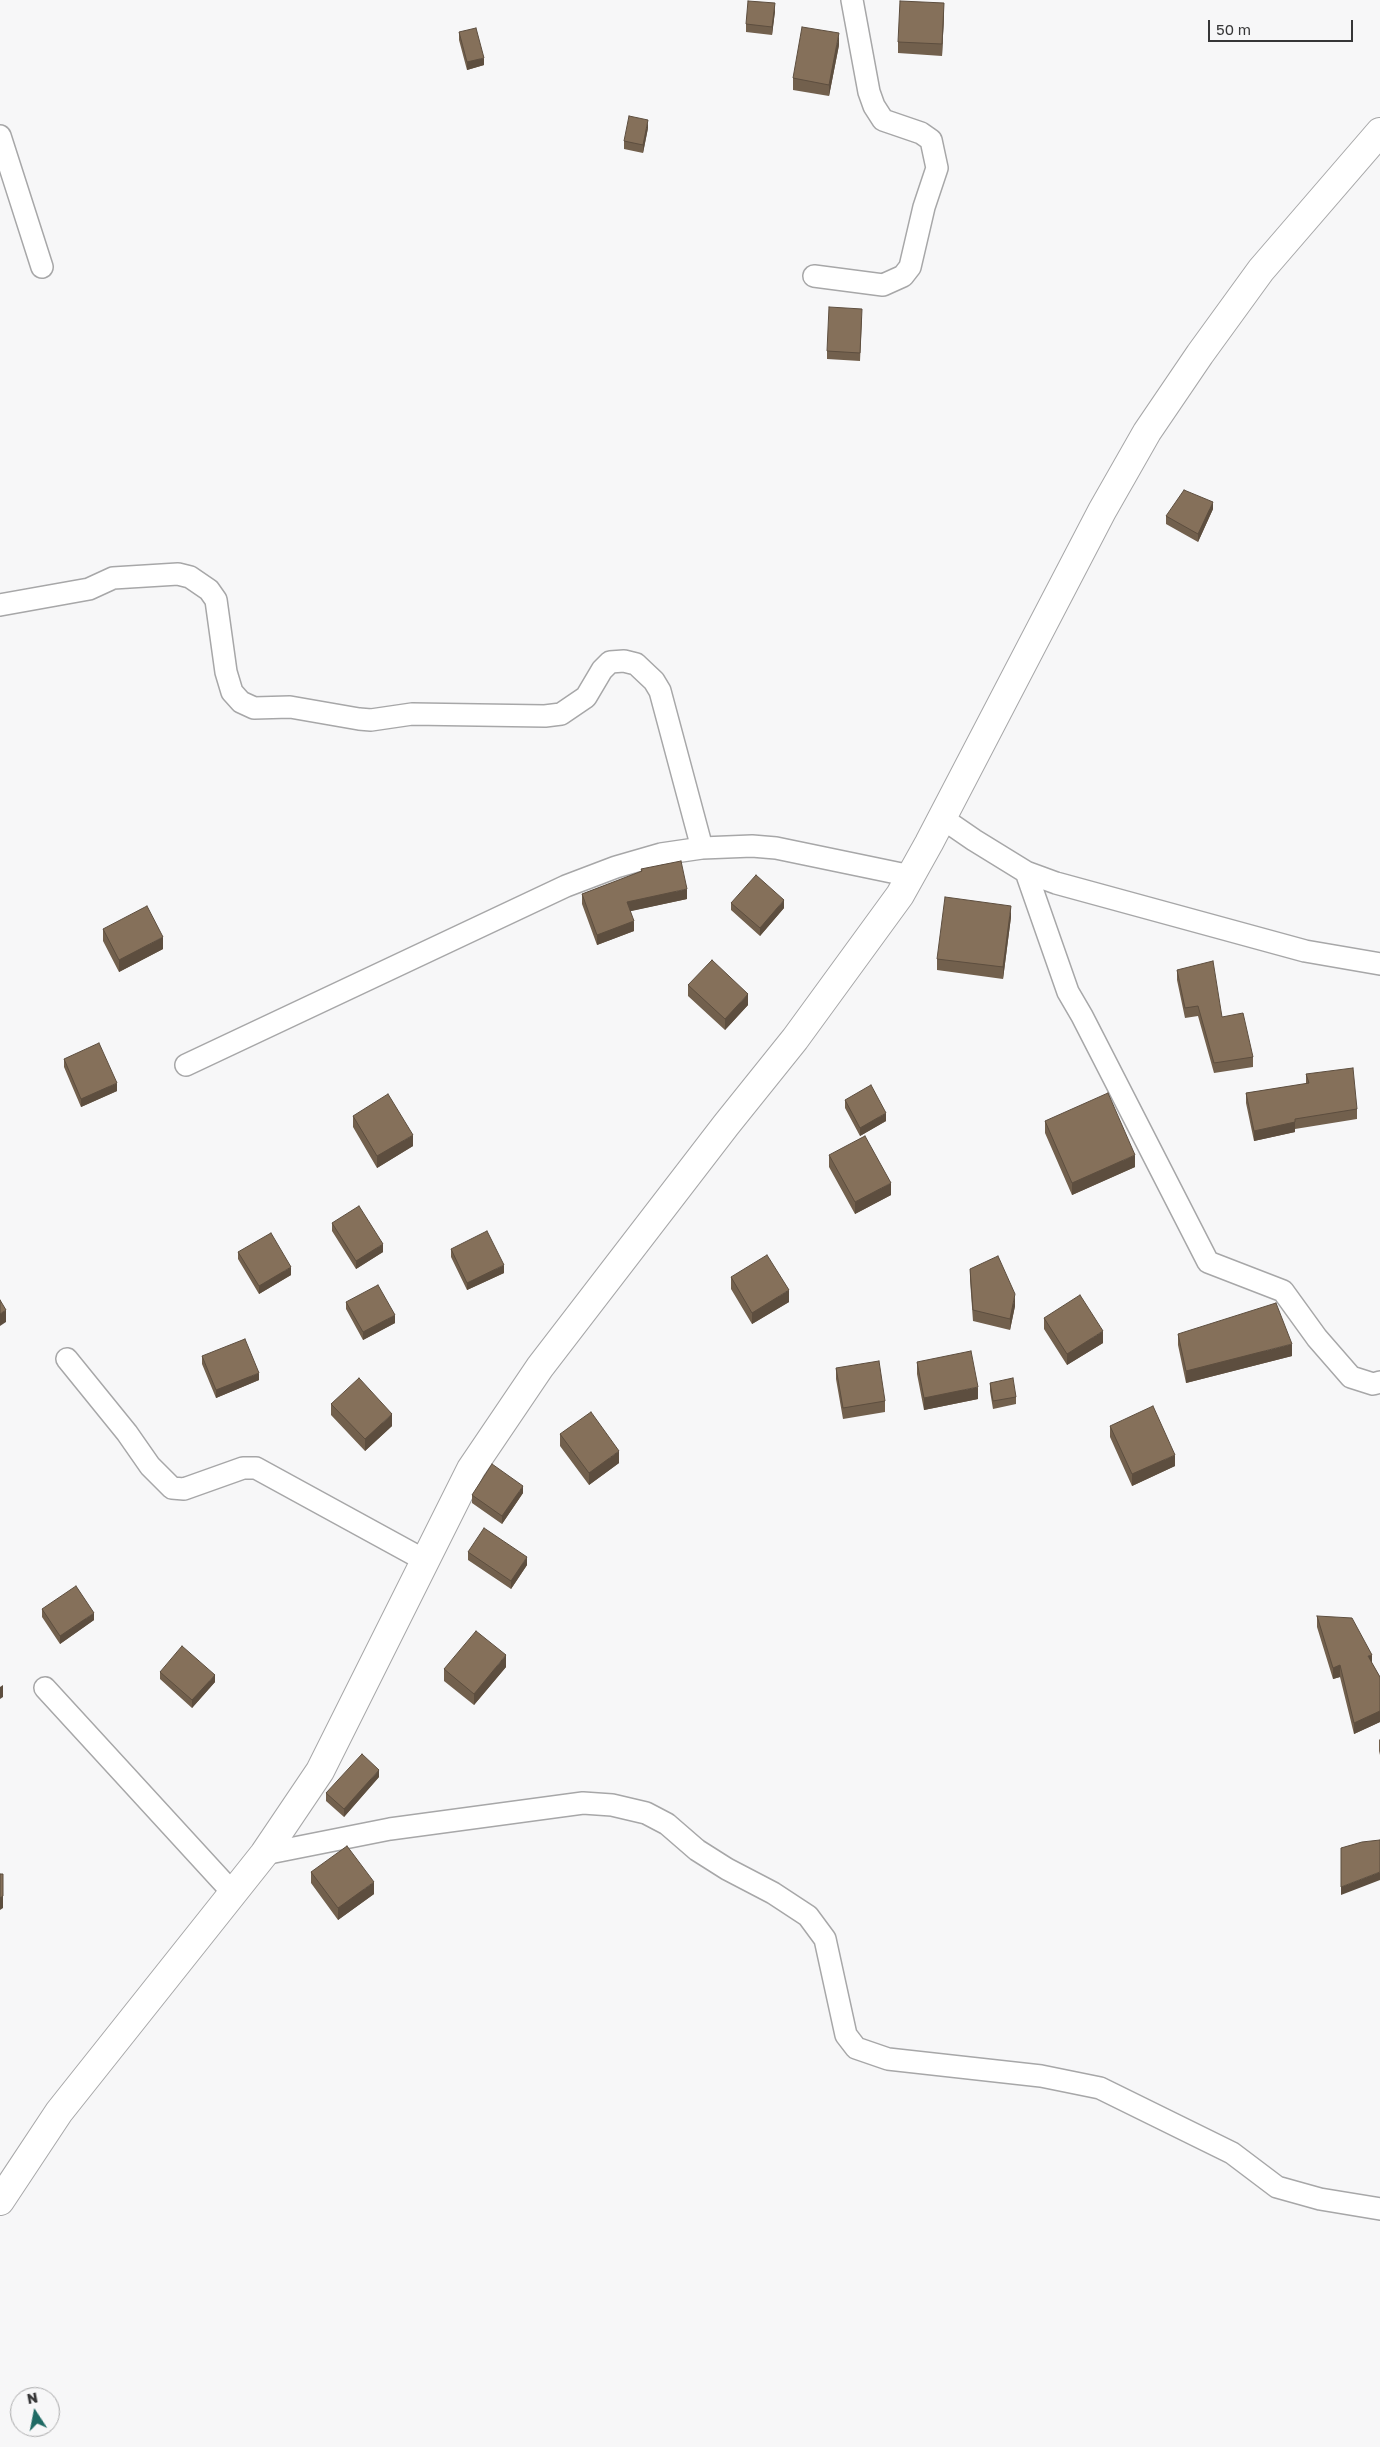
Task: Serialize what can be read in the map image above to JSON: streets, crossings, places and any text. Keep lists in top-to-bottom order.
{
  "scale_bar": "50 m",
  "north": "top"
}
